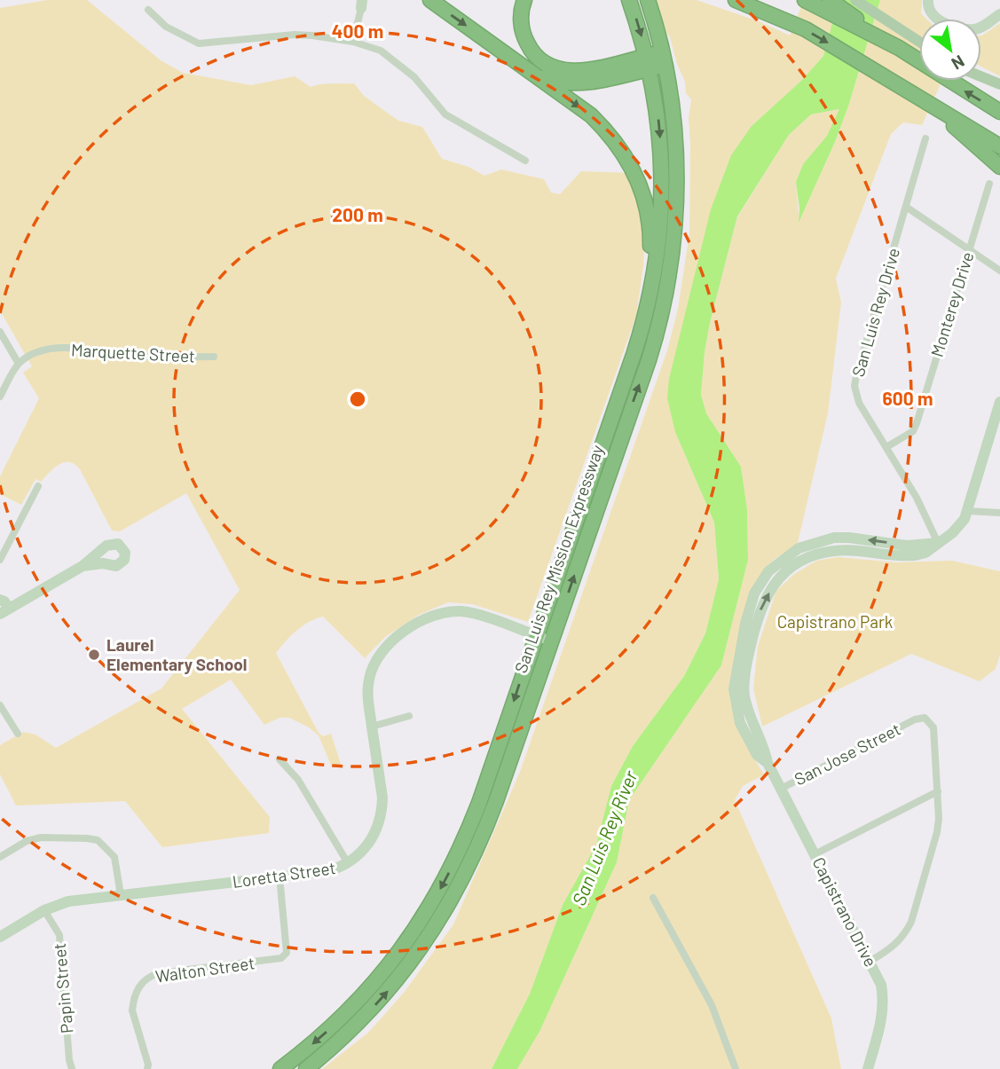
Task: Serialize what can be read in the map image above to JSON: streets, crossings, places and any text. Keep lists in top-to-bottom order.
{
  "streets": {
    "highway": ["San Luis Rey Mission Expressway"],
    "street": [
      "Monterey Drive",
      "San Luis Rey Drive",
      "Marquette Street",
      "San Jose Street",
      "Loretta Street",
      "Capistrano Drive",
      "Walton Street",
      "Papin Street"
    ]
  },
  "crossings": [
    ["Monterey Drive", "San Luis Rey Drive"],
    ["San Luis Rey Drive", "Capistrano Drive"],
    ["San Luis Rey Mission Expressway", "Loretta Street"],
    ["San Jose Street", "Capistrano Drive"],
    ["Loretta Street", "Walton Street"],
    ["Loretta Street", "Papin Street"]
  ],
  "water": ["San Luis Rey River"],
  "parks": ["Capistrano Park"],
  "places": ["Laurel Elementary School"],
  "north": "bottom right",
  "rings": ["400 m", "200 m", "600 m"]
}
